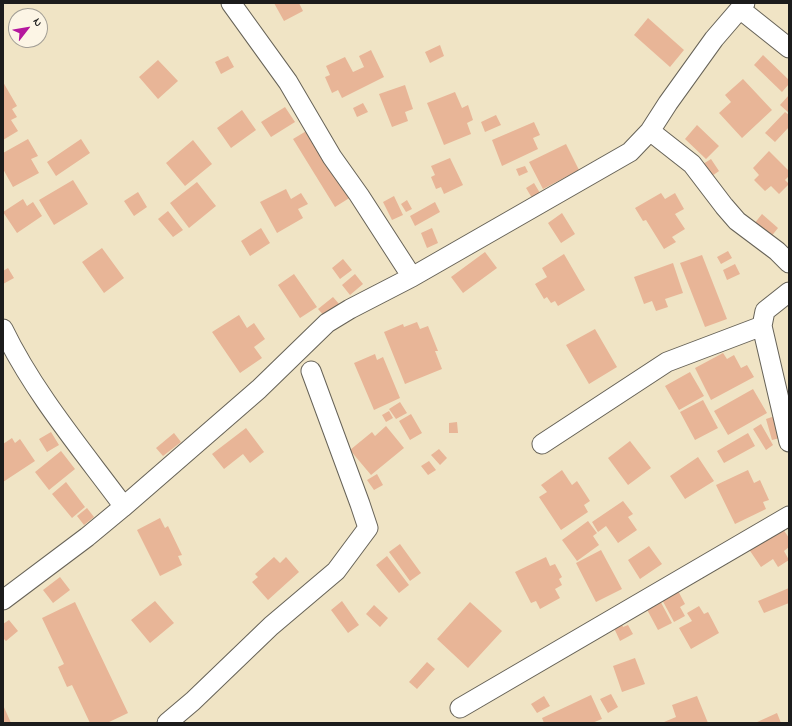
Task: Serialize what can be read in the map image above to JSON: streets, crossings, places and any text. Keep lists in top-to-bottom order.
{
  "north": "top right"
}
